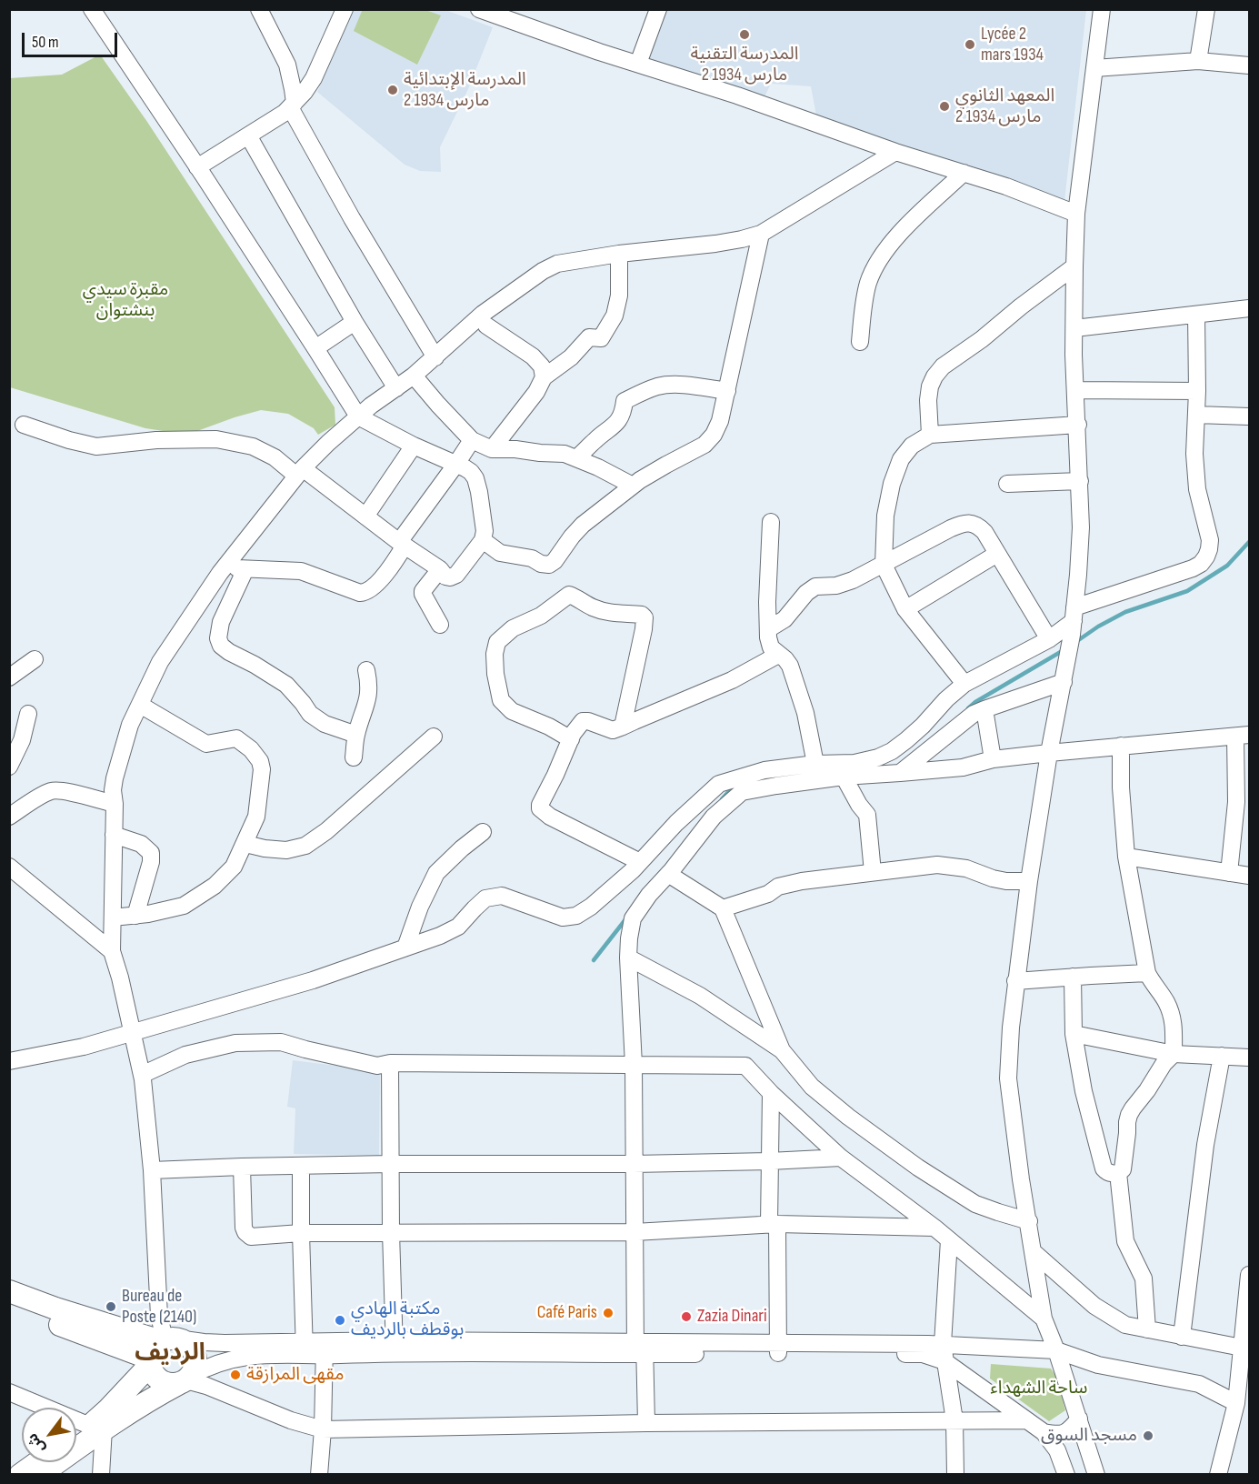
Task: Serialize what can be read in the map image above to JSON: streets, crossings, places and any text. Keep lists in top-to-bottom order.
{
  "districts": ["الرديف"],
  "parks": ["مقبرة سيدي بنشتوان", "ساحة الشهداء"],
  "places": [
    "المدرسة التقنية 2 مارس 1934",
    "Lycée 2 mars 1934",
    "المدرسة الإبتدائية 2 مارس 1934",
    "المعهد الثانوي 2 مارس 1934",
    "Bureau de Poste (2140)",
    "Café Paris",
    "Zazia Dinari",
    "مكتبة الهادي بوقطف بالرديف",
    "مقهى المرازقة",
    "مسجد السوق"
  ],
  "scale_bar": "50 m",
  "north": "bottom left"
}
